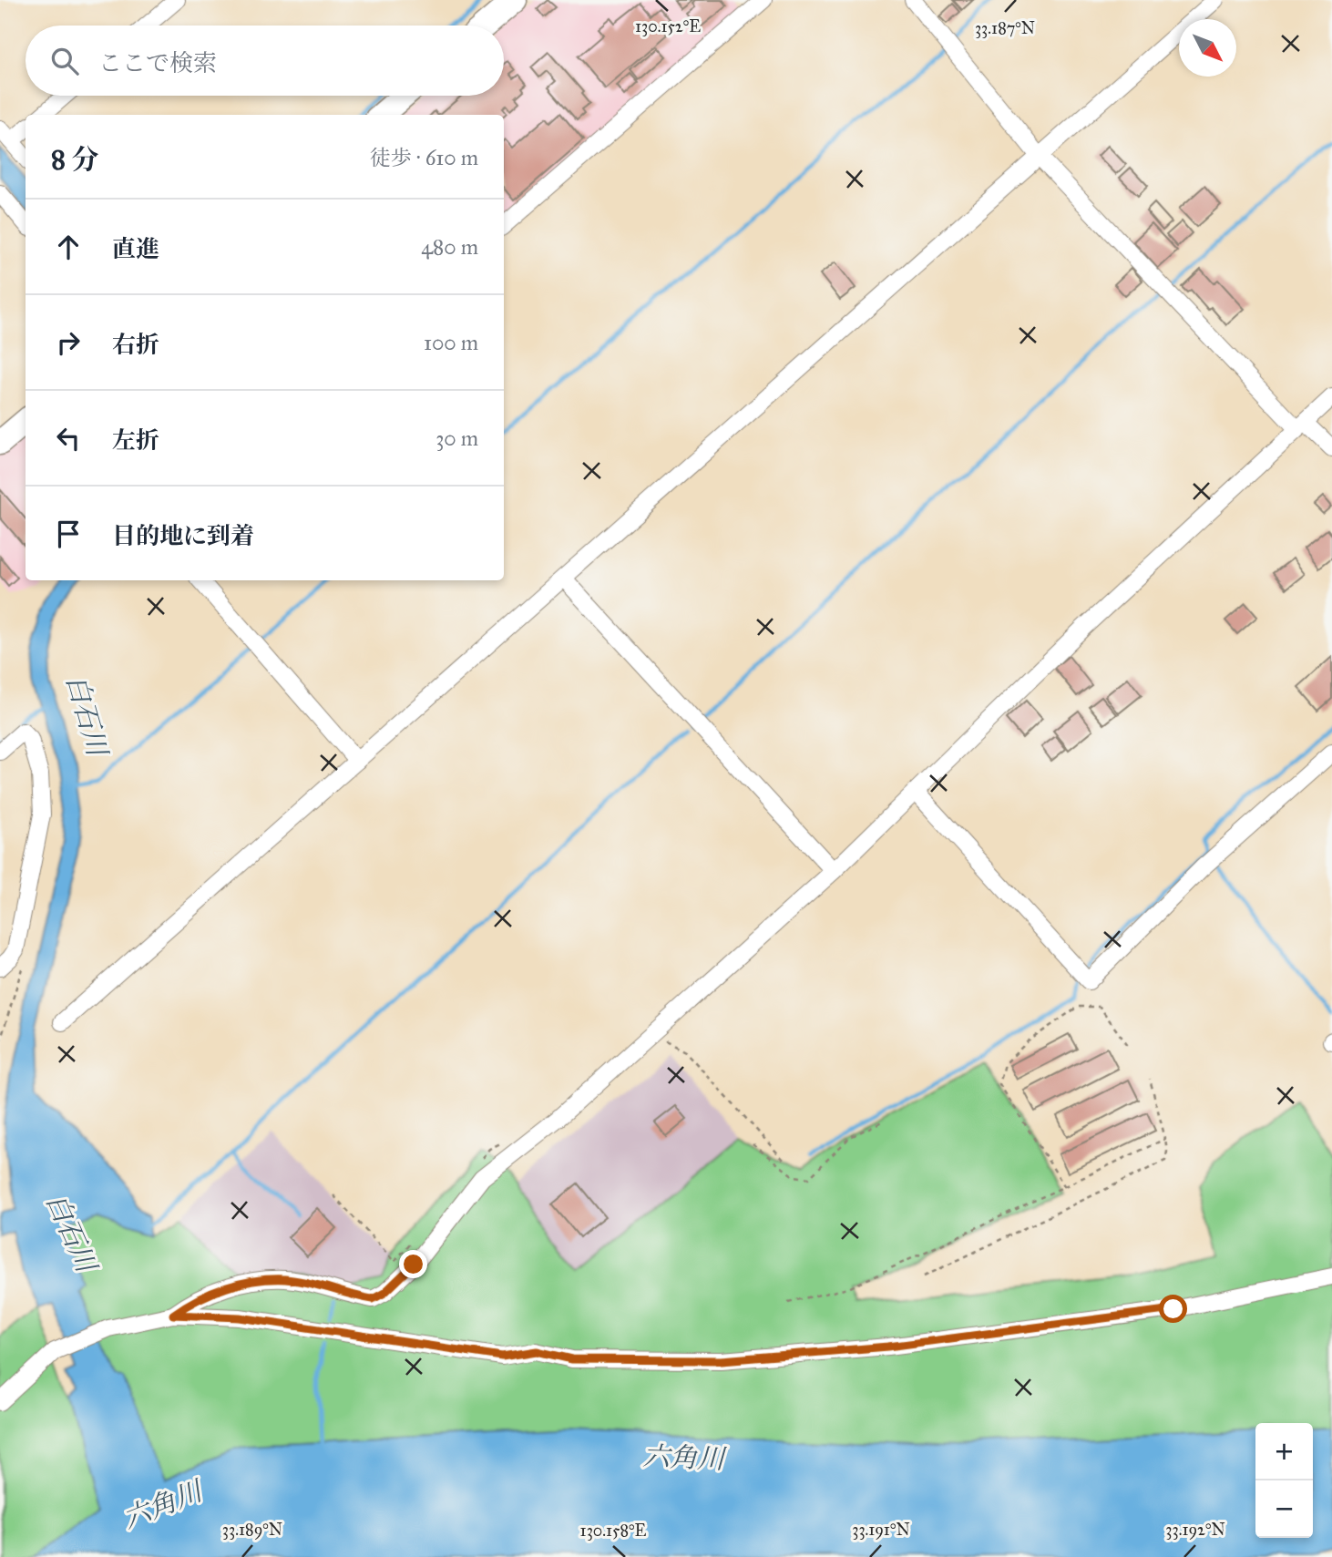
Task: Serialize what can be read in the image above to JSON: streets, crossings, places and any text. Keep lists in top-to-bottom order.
{
  "water": ["白石川", "六角川"],
  "north": "bottom right",
  "page": {
    "search": "ここで検索",
    "heading": ["8 分", "徒歩 · 610 m"],
    "list": [
      ["直進", "480 m"],
      ["右折", "100 m"],
      ["左折", "30 m"],
      "目的地に到着"
    ],
    "map_buttons": ["+", "−"]
  },
  "coordinates": [
    "130.152°E",
    "33.187°N",
    "33.189°N",
    "33.191°N",
    "33.192°N",
    "130.158°E"
  ]
}
